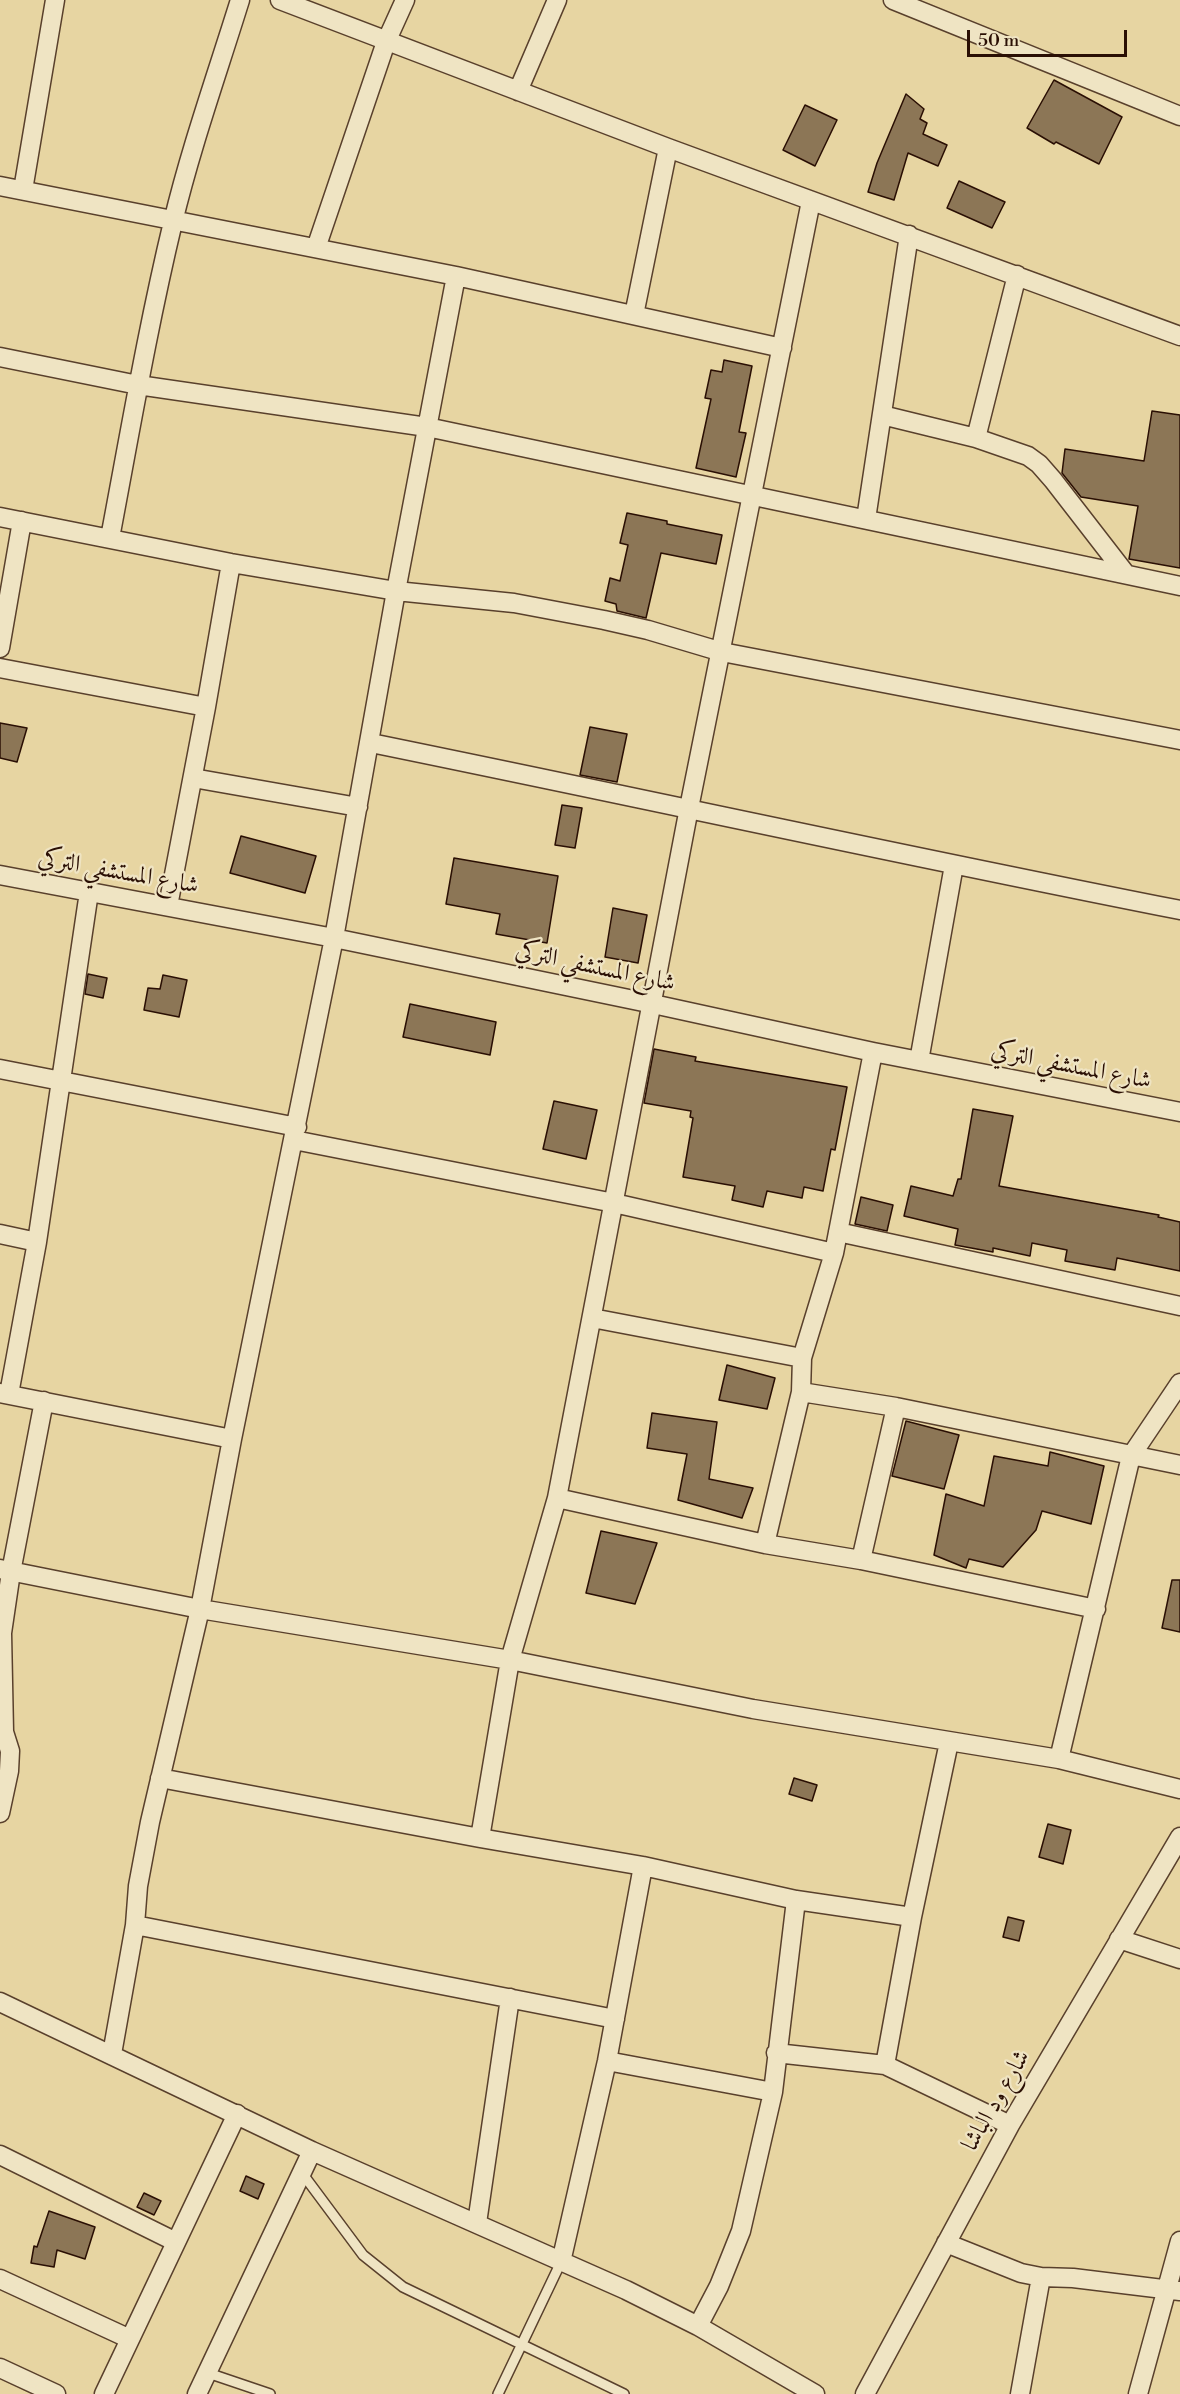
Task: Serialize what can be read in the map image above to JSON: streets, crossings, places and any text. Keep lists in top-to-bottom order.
{
  "streets": {
    "street": ["شارع المستشفي التركي", "شارع ود الباشا"]
  },
  "scale_bar": "50 m"
}
